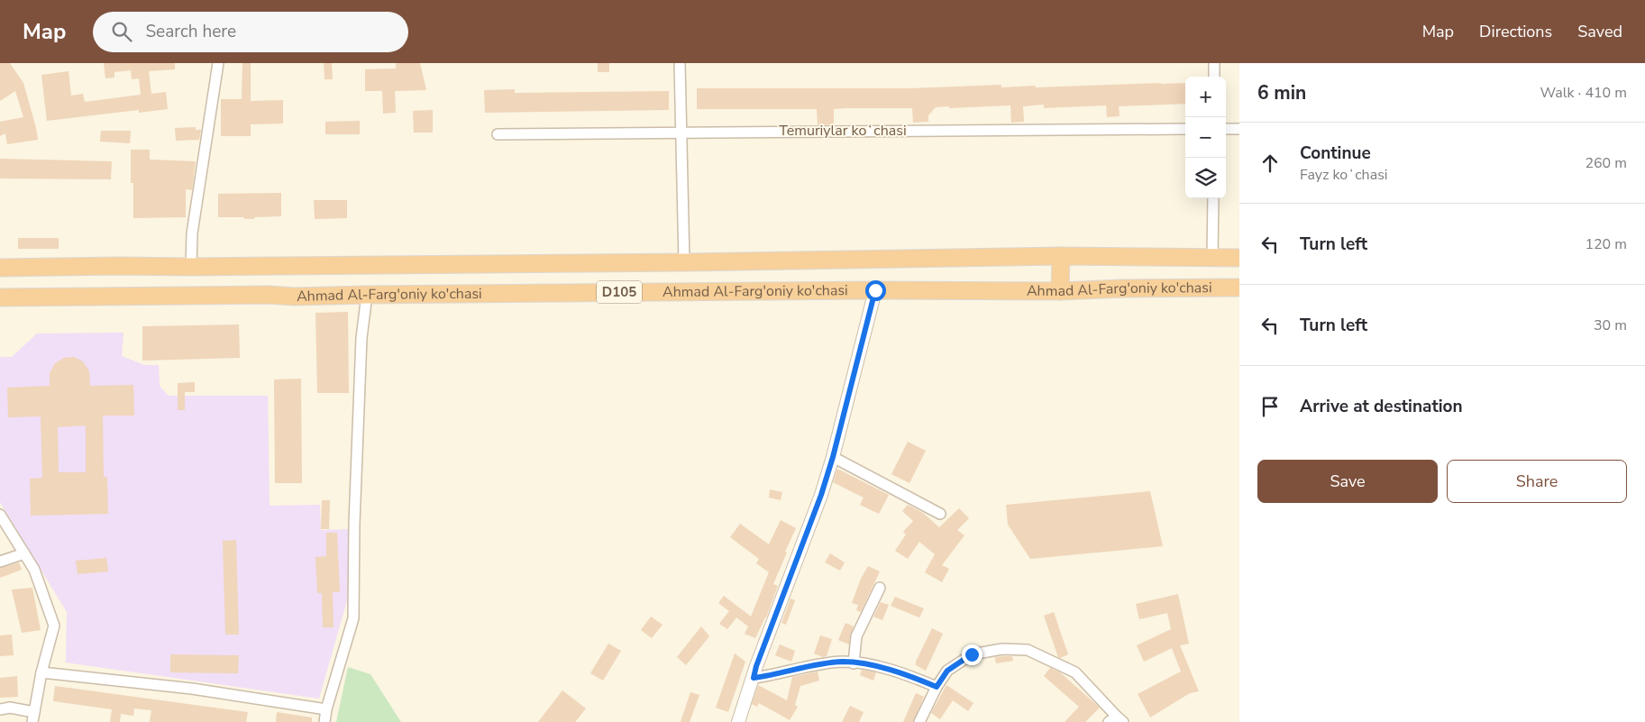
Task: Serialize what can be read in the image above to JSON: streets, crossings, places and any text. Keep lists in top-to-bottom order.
{
  "streets": {
    "highway": ["Ahmad Al-Farg'oniy ko'chasi", "D105"],
    "street": ["Temuriylar koʻchasi"]
  },
  "page": {
    "header": "Map",
    "search": "Search here",
    "nav": ["Map", "Directions", "Saved"],
    "heading": ["6 min", "Walk · 410 m"],
    "map_buttons": ["+", "−"],
    "list": [
      ["Continue", "Fayz koʻchasi", "260 m"],
      ["Turn left", "120 m"],
      ["Turn left", "30 m"],
      "Arrive at destination"
    ],
    "buttons": ["Save", "Share"]
  }
}
